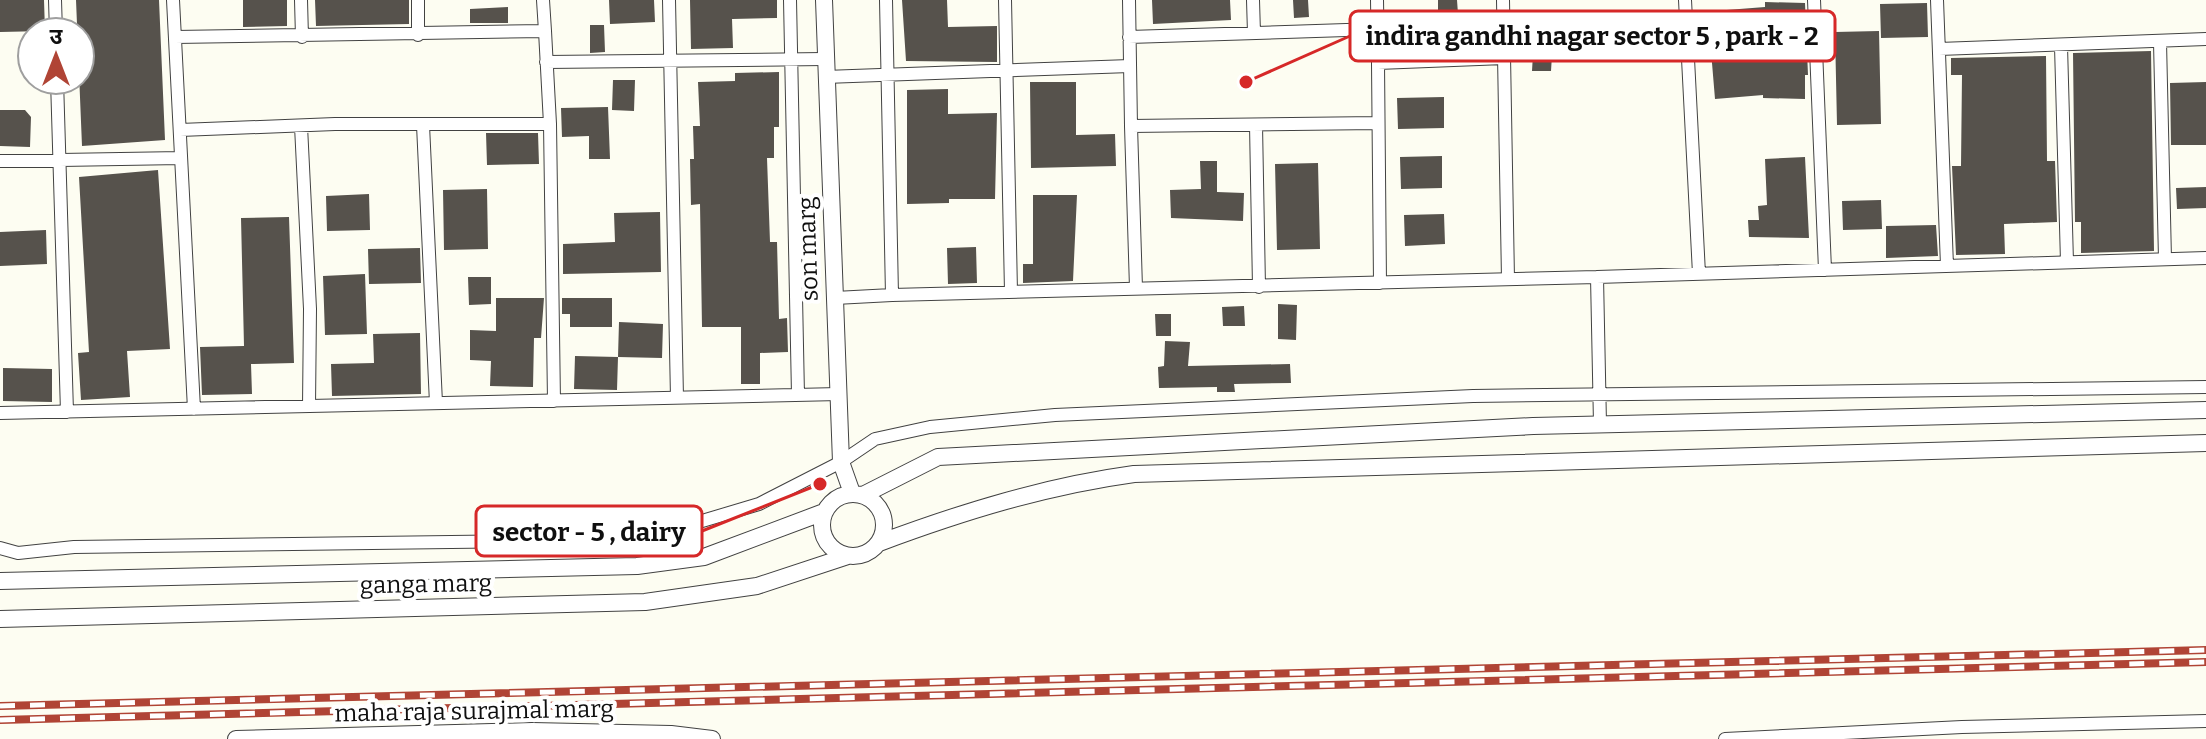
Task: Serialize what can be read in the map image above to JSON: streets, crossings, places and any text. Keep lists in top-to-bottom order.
{
  "streets": {
    "street": ["son marg", "ganga marg", "maha raja surajmal marg"]
  },
  "crossings": [
    ["son marg", "ganga marg"]
  ],
  "places": ["indira gandhi nagar sector 5 , park - 2", "sector - 5 , dairy"],
  "north": "top"
}
